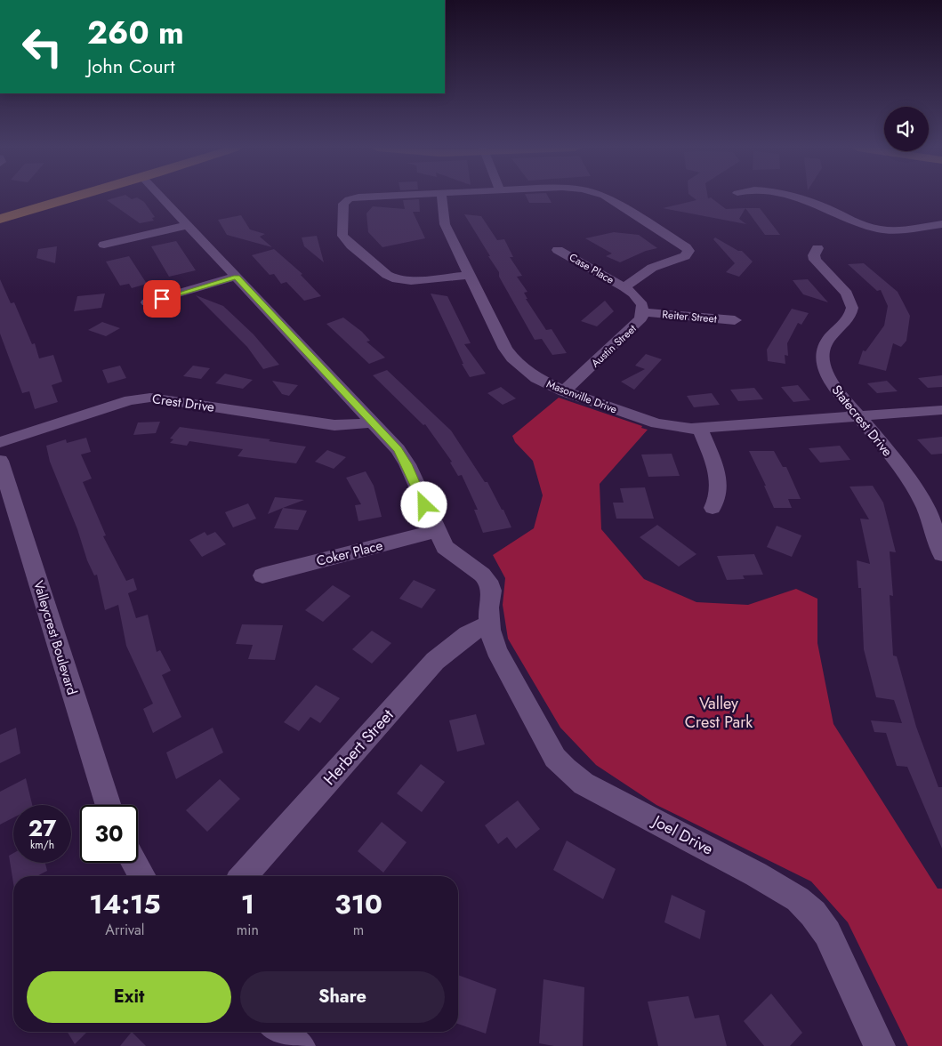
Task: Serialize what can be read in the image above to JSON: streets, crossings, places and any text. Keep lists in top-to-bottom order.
{
  "streets": {
    "street": [
      "Case Place",
      "Reiter Street",
      "Austin Street",
      "Masonville Drive",
      "Crest Drive",
      "Statecrest Drive",
      "Coker Place",
      "Valleycrest Boulevard",
      "Herbert Street",
      "Joel Drive"
    ]
  },
  "crossings": [
    ["Case Place", "Austin Street"],
    ["Reiter Street", "Austin Street"],
    ["Austin Street", "Masonville Drive"],
    ["Masonville Drive", "Statecrest Drive"],
    ["Coker Place", "Joel Drive"],
    ["Herbert Street", "Joel Drive"]
  ],
  "parks": ["Valley Crest Park"],
  "page": {
    "turn": ["260 m", "John Court"],
    "speed": "27 km/h",
    "limit": "30",
    "eta": [
      "14:15",
      "Arrival",
      "1",
      "min",
      "310",
      "m"
    ],
    "buttons": ["Exit", "Share"]
  }
}
